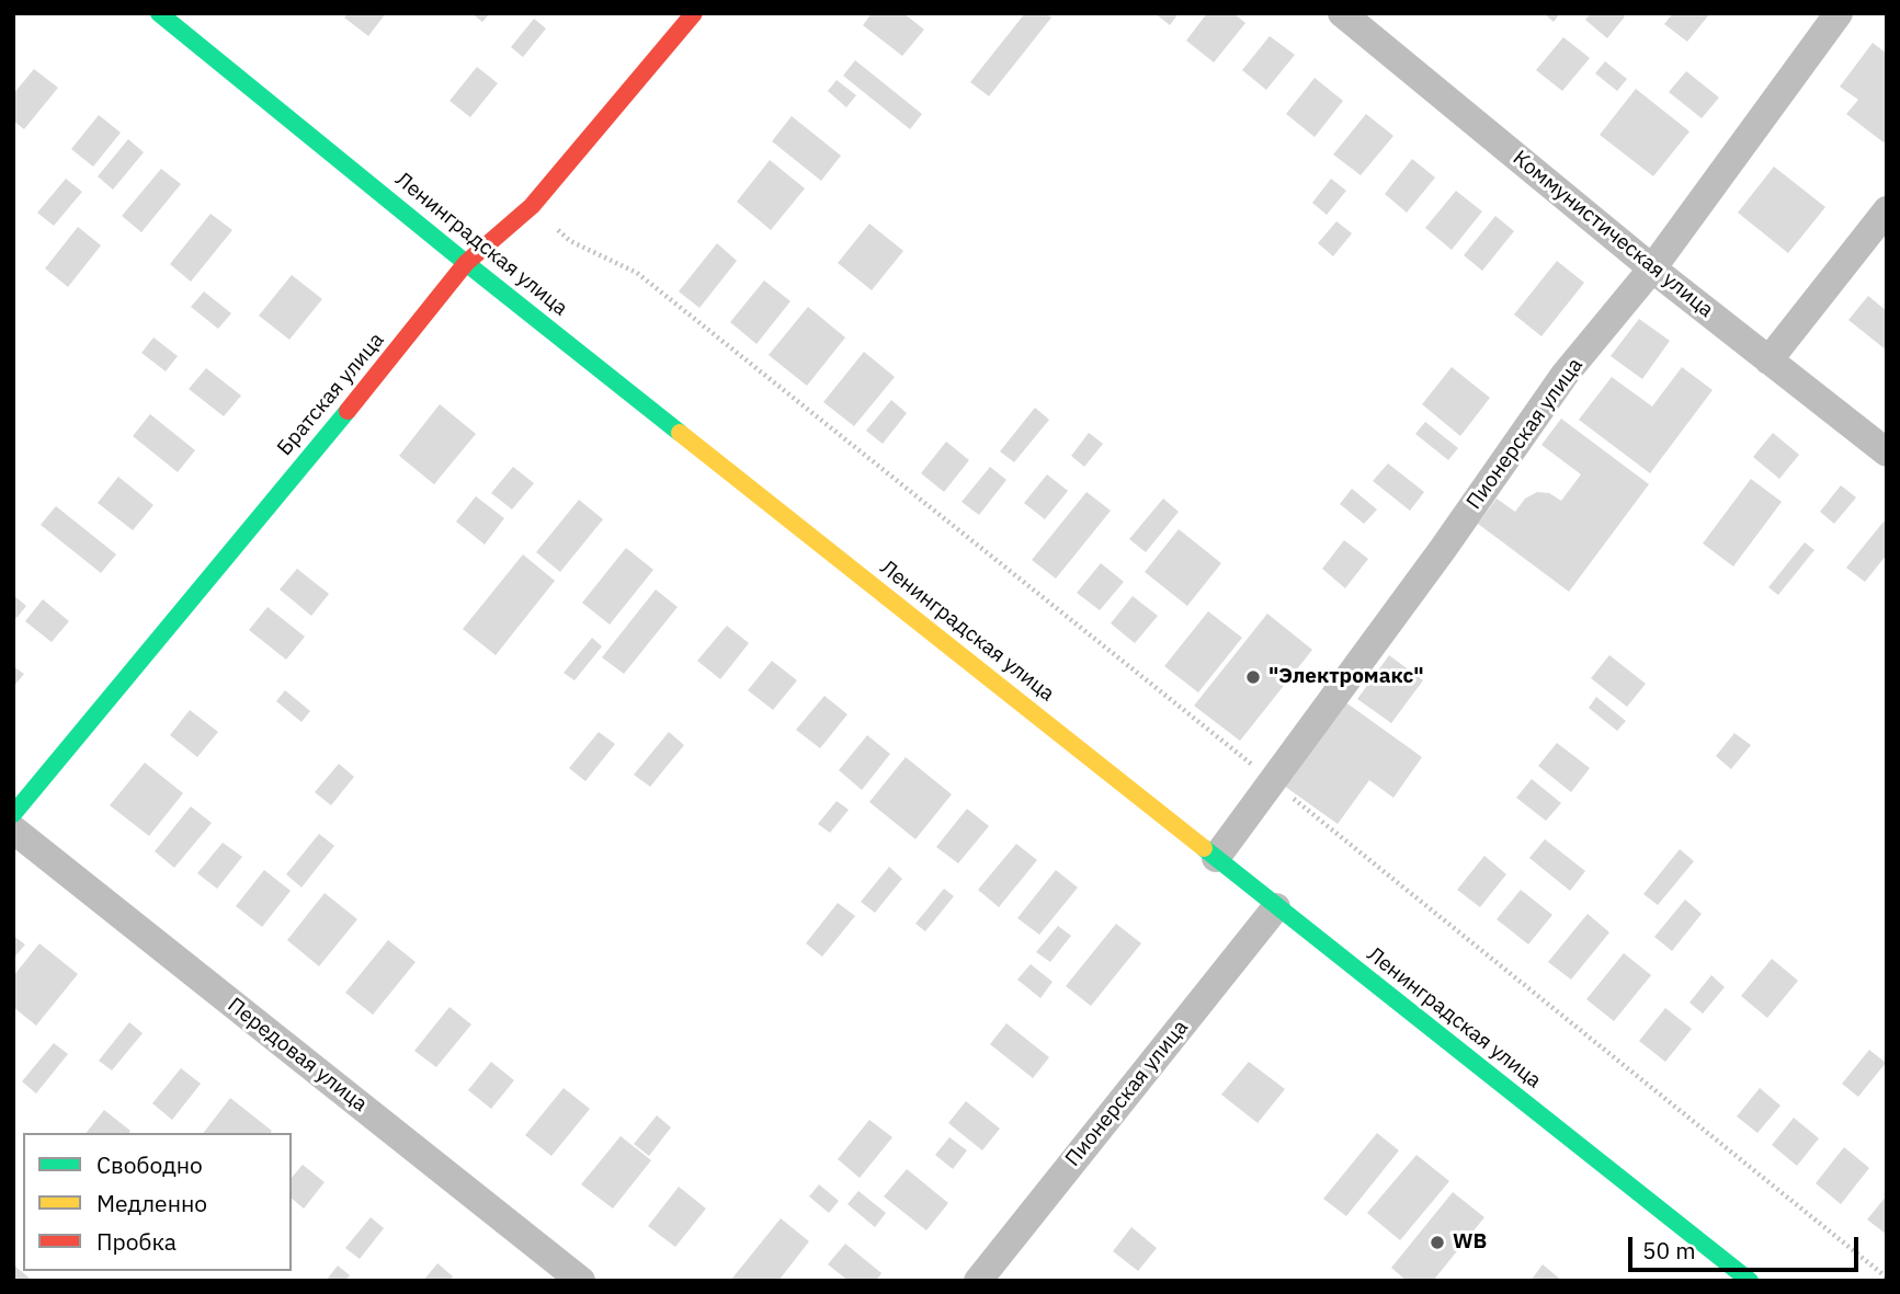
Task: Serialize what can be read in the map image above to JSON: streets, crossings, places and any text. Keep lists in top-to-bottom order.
{
  "streets": {
    "street": [
      "Коммунистическая улица",
      "Ленинградская улица",
      "Братская улица",
      "Пионерская улица",
      "Передовая улица"
    ]
  },
  "crossings": [
    ["Коммунистическая улица", "Пионерская улица"],
    ["Ленинградская улица", "Братская улица"],
    ["Ленинградская улица", "Пионерская улица"]
  ],
  "places": ["\"Электромакс\"", "WB"],
  "legend": ["Свободно", "Медленно", "Пробка"],
  "scale_bar": "50 m"
}
